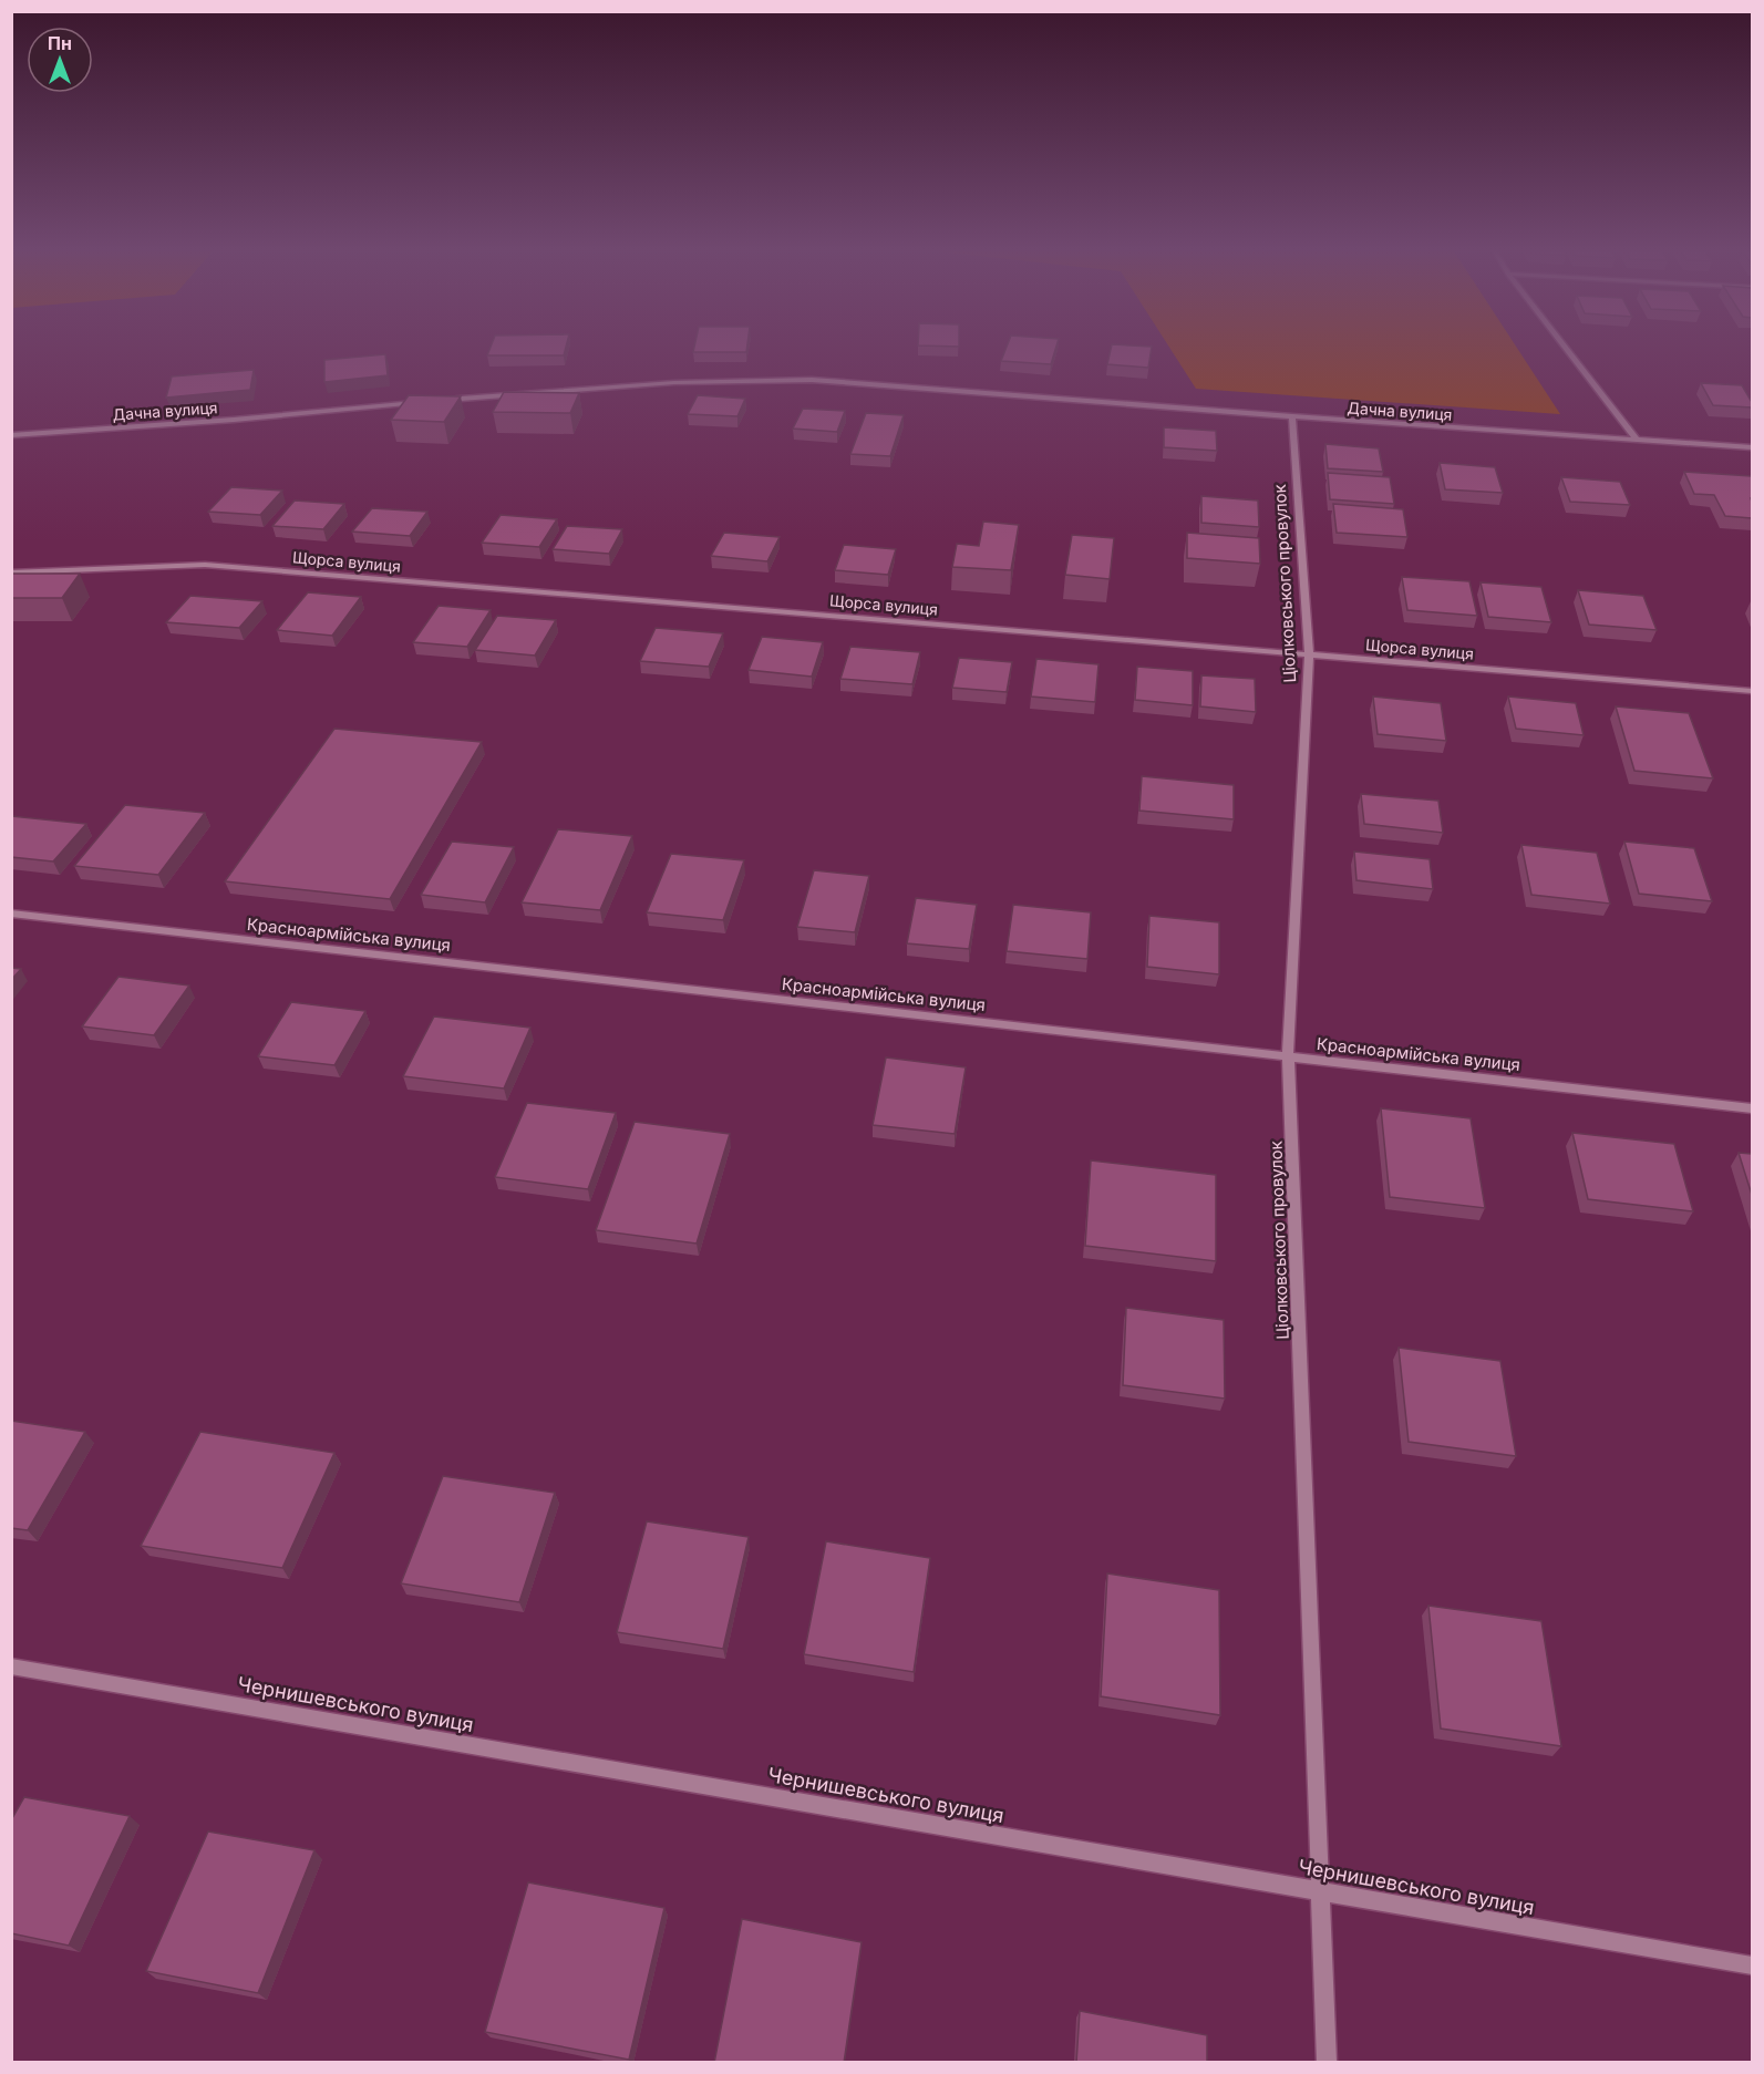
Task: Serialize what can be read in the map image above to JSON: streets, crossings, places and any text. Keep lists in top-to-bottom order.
{
  "streets": {
    "street": [
      "Дачна вулиця",
      "Щорса вулиця",
      "Ціолковського провулок",
      "Красноармійська вулиця",
      "Чернишевського вулиця"
    ]
  },
  "crossings": [
    ["Дачна вулиця", "Ціолковського провулок"],
    ["Щорса вулиця", "Ціолковського провулок"],
    ["Ціолковського провулок", "Красноармійська вулиця"],
    ["Ціолковського провулок", "Чернишевського вулиця"]
  ],
  "north": "top"
}
